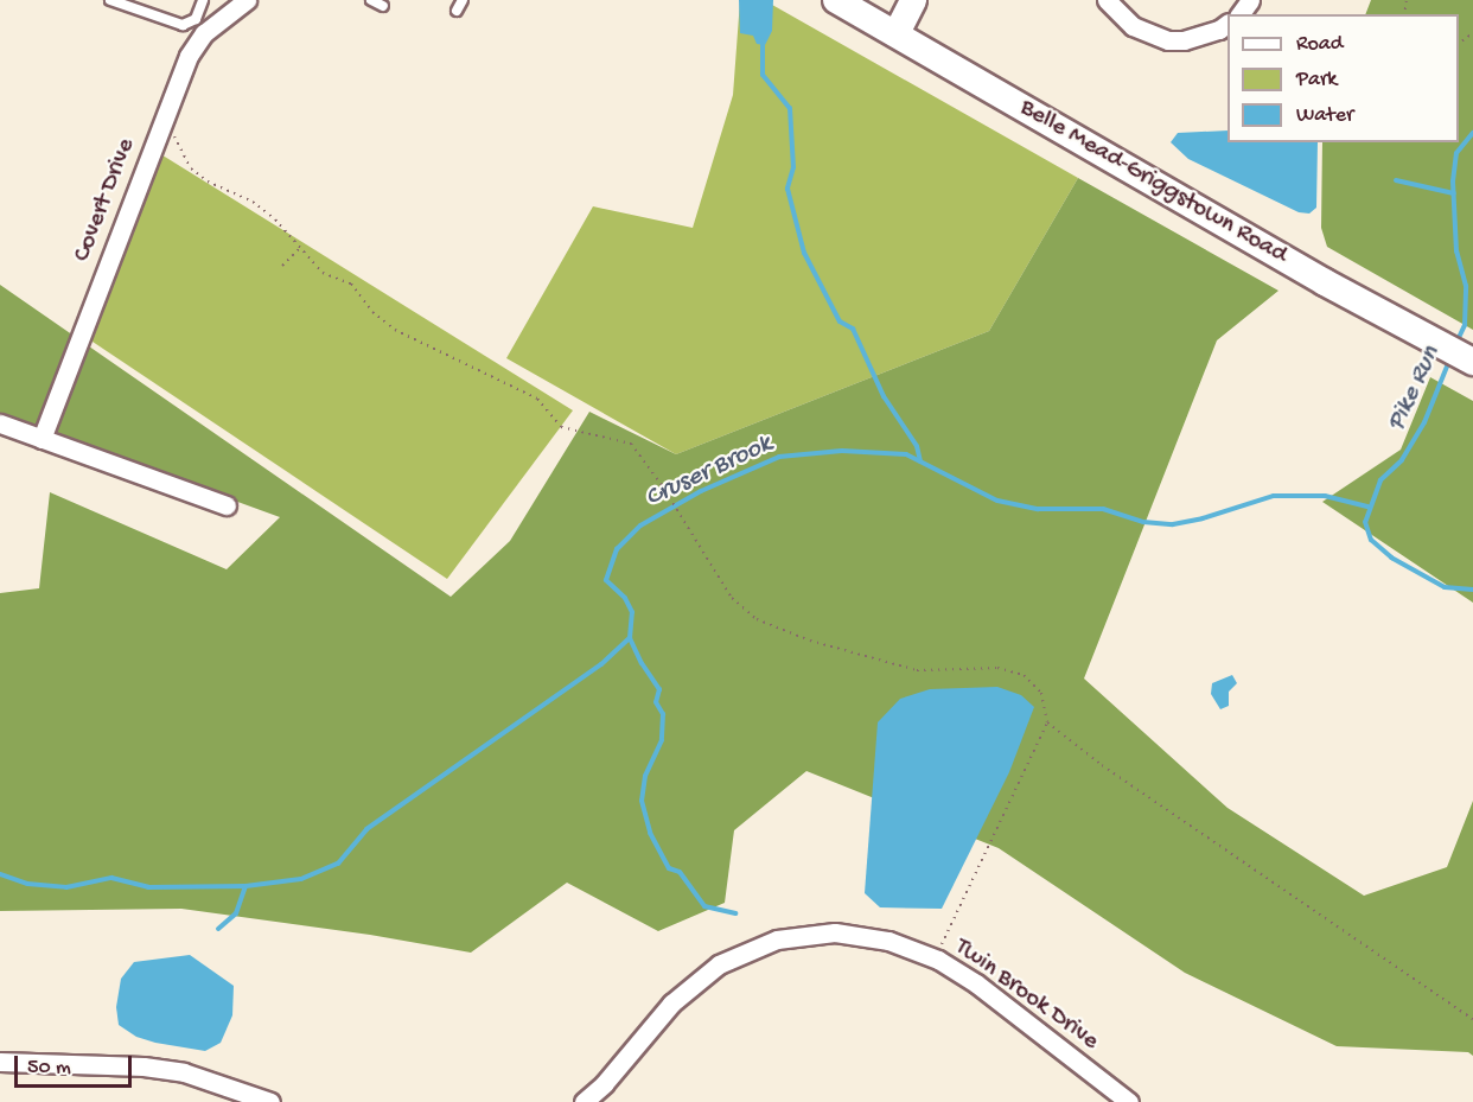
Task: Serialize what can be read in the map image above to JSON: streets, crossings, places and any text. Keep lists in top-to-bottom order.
{
  "streets": {
    "street": ["Belle Mead-Griggstown Road", "Covert Drive", "Twin Brook Drive"]
  },
  "water": ["Pike Run", "Cruser Brook"],
  "legend": ["Road", "Park", "Water"],
  "scale_bar": "50 m"
}
